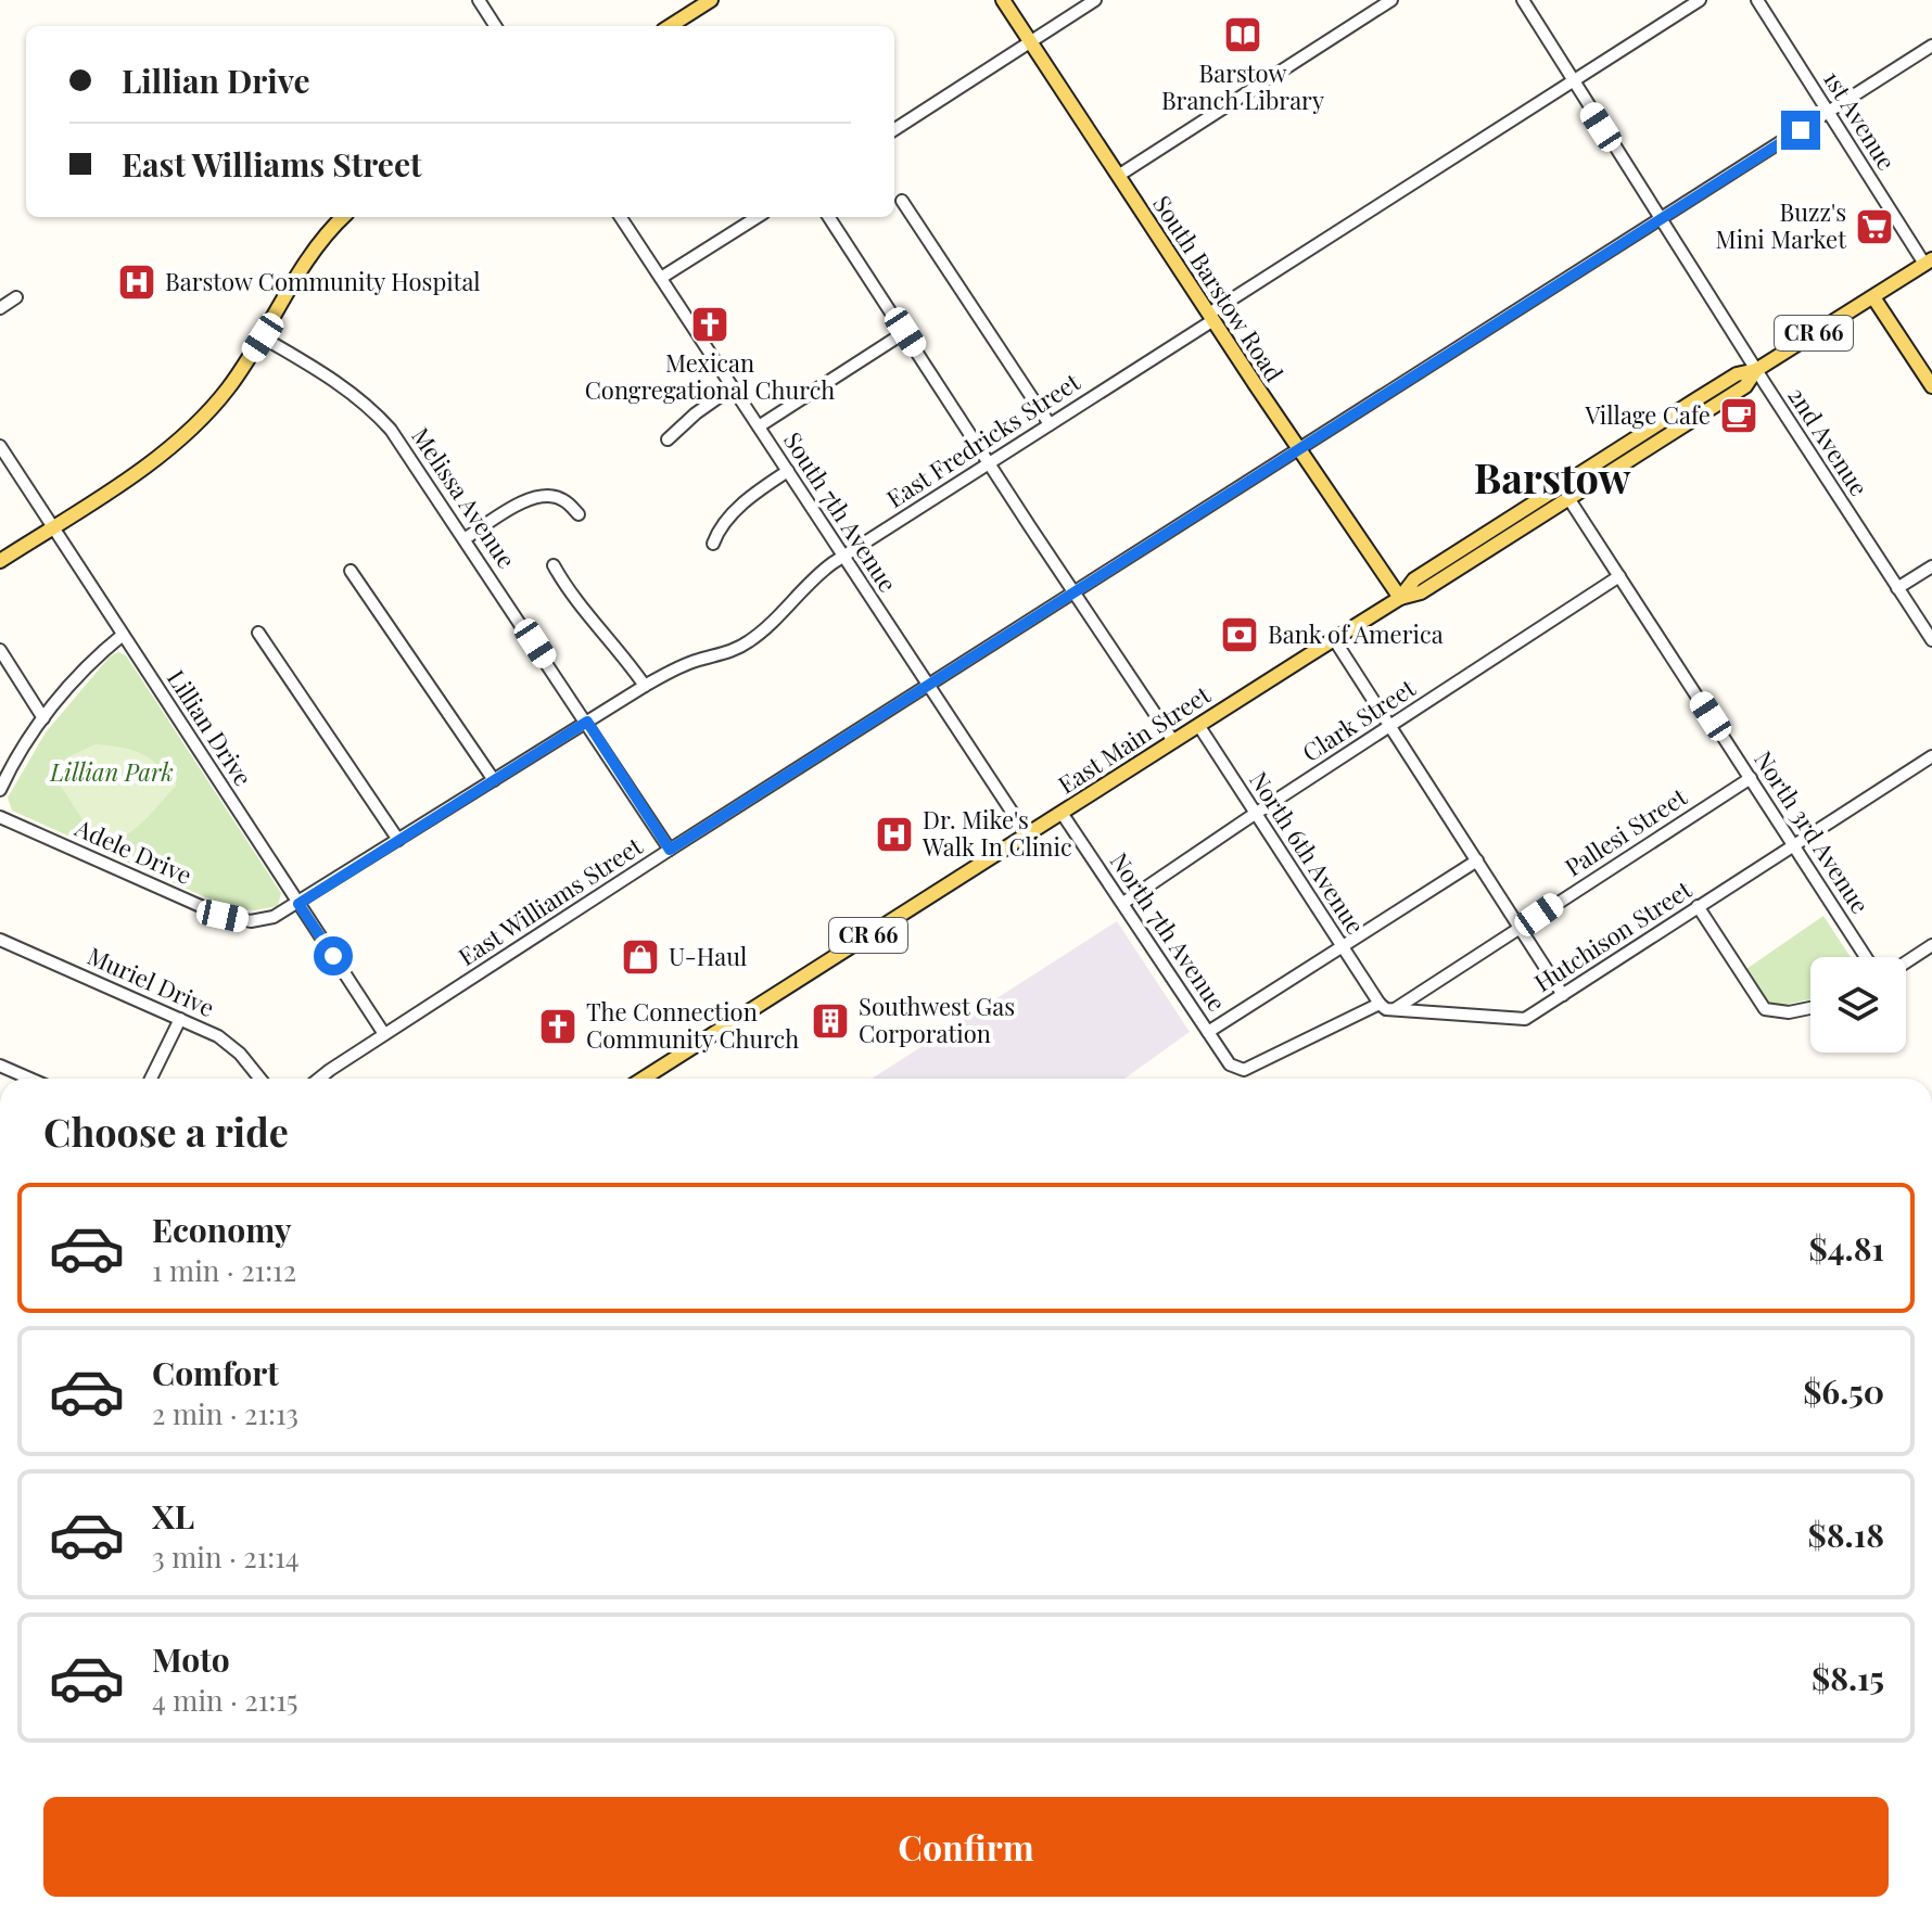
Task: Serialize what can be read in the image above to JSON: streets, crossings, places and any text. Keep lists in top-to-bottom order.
{
  "streets": {
    "main road": ["South Barstow Road", "CR 66", "East Main Street"],
    "street": [
      "1st Avenue",
      "East Fredricks Street",
      "2nd Avenue",
      "Melissa Avenue",
      "South 7th Avenue",
      "Clark Street",
      "Lillian Drive",
      "Pallesi Street",
      "North 3rd Avenue",
      "Adele Drive",
      "North 6th Avenue",
      "East Williams Street",
      "North 7th Avenue",
      "Hutchison Street",
      "Muriel Drive"
    ]
  },
  "crossings": [
    ["1st Avenue", "CR 66"],
    ["1st Avenue", "East Williams Street"],
    ["South Barstow Road", "East Fredricks Street"],
    ["South Barstow Road", "East Main Street"],
    ["South Barstow Road", "East Williams Street"],
    ["CR 66", "East Main Street"],
    ["East Fredricks Street", "2nd Avenue"],
    ["East Fredricks Street", "Melissa Avenue"],
    ["East Fredricks Street", "South 7th Avenue"],
    ["East Fredricks Street", "Lillian Drive"],
    ["East Fredricks Street", "Adele Drive"],
    ["2nd Avenue", "East Main Street"],
    ["2nd Avenue", "East Williams Street"],
    ["Melissa Avenue", "East Williams Street"],
    ["South 7th Avenue", "East Main Street"],
    ["South 7th Avenue", "East Williams Street"],
    ["Clark Street", "North 3rd Avenue"],
    ["Clark Street", "North 6th Avenue"],
    ["Clark Street", "North 7th Avenue"],
    ["Lillian Drive", "Adele Drive"],
    ["Lillian Drive", "East Williams Street"],
    ["East Main Street", "North 3rd Avenue"],
    ["East Main Street", "North 6th Avenue"],
    ["East Main Street", "North 7th Avenue"],
    ["Pallesi Street", "North 3rd Avenue"],
    ["Pallesi Street", "Hutchison Street"],
    ["North 3rd Avenue", "Hutchison Street"],
    ["North 6th Avenue", "North 7th Avenue"],
    ["North 6th Avenue", "Hutchison Street"],
    ["North 7th Avenue", "Hutchison Street"]
  ],
  "districts": ["Barstow"],
  "parks": ["Lillian Park"],
  "places": {
    "library": ["Barstow Branch Library"],
    "supermarket": ["Buzz's Mini Market"],
    "hospital": ["Barstow Community Hospital", "Dr. Mike's Walk In Clinic"],
    "church": ["Mexican Congregational Church", "The Connection Community Church"],
    "cafe": ["Village Cafe"],
    "bank": ["Bank of America"],
    "shop": ["U-Haul"],
    "building": ["Southwest Gas Corporation"]
  },
  "page": {
    "banner": ["Lillian Drive", "East Williams Street"],
    "heading": "Choose a ride",
    "list": [
      {
        "name": "Economy",
        "note": "1 min · 21:12",
        "value": "$4.81"
      },
      {
        "name": "Comfort",
        "note": "2 min · 21:13",
        "value": "$6.50"
      },
      {
        "name": "XL",
        "note": "3 min · 21:14",
        "value": "$8.18"
      },
      {
        "name": "Moto",
        "note": "4 min · 21:15",
        "value": "$8.15"
      }
    ],
    "buttons": "Confirm"
  }
}
